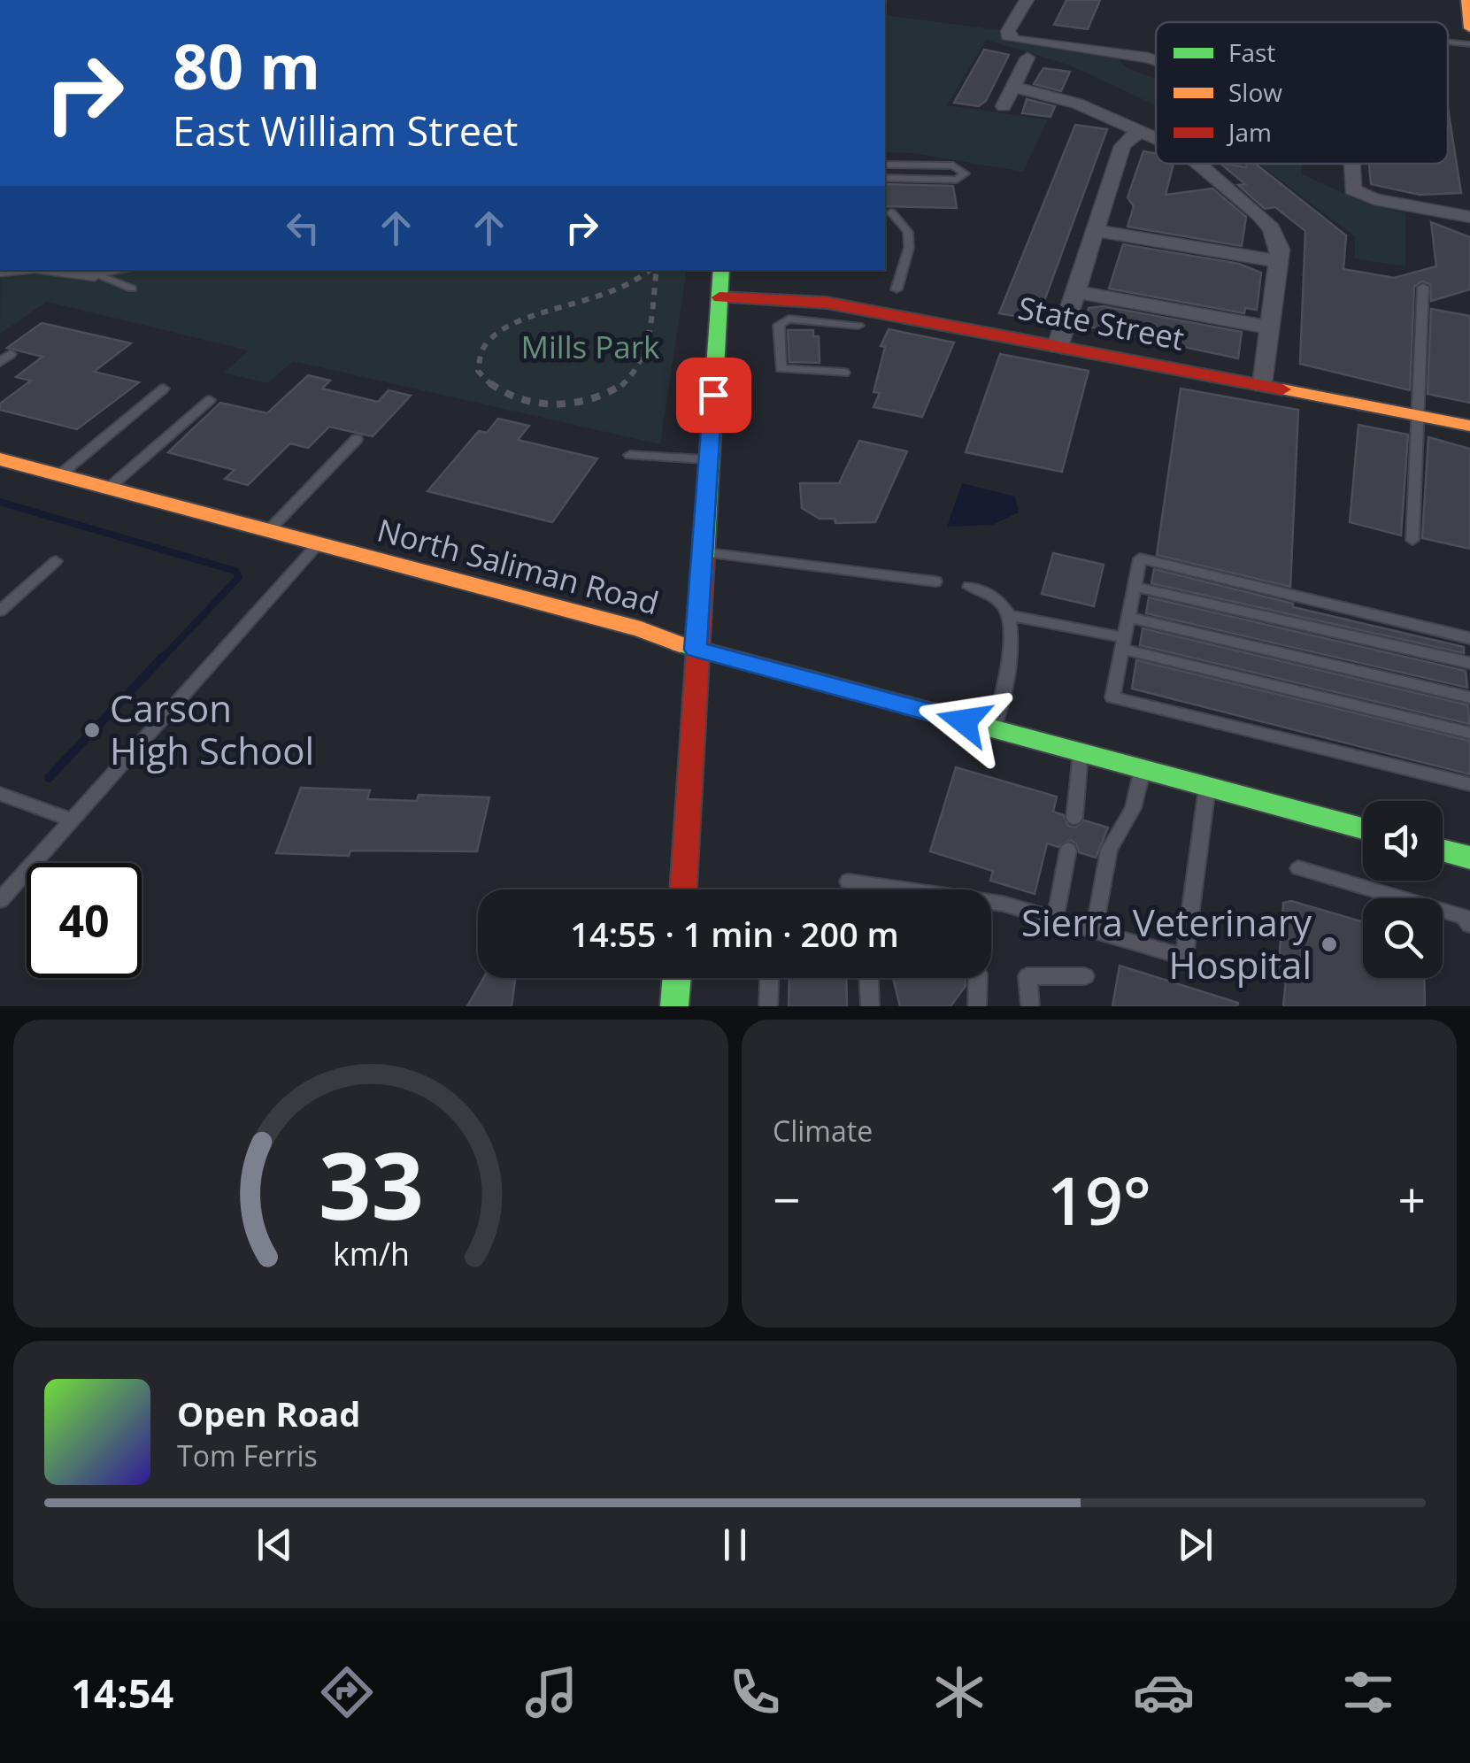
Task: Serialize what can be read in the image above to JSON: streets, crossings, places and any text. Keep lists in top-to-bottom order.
{
  "streets": {
    "main road": ["State Street", "North Saliman Road"]
  },
  "parks": ["Mills Park"],
  "places": ["Carson High School", "Sierra Veterinary Hospital"],
  "legend": ["Fast", "Slow", "Jam"],
  "page": {
    "turn": ["80 m", "East William Street"],
    "limit": "40",
    "trip": "14:55 · 1 min · 200 m",
    "tile": "Climate",
    "heat": ["−", "19°", "+"],
    "song": ["Open Road", "Tom Ferris"],
    "tabs": "14:54",
    "gauge": ["33", "km/h"]
  }
}
